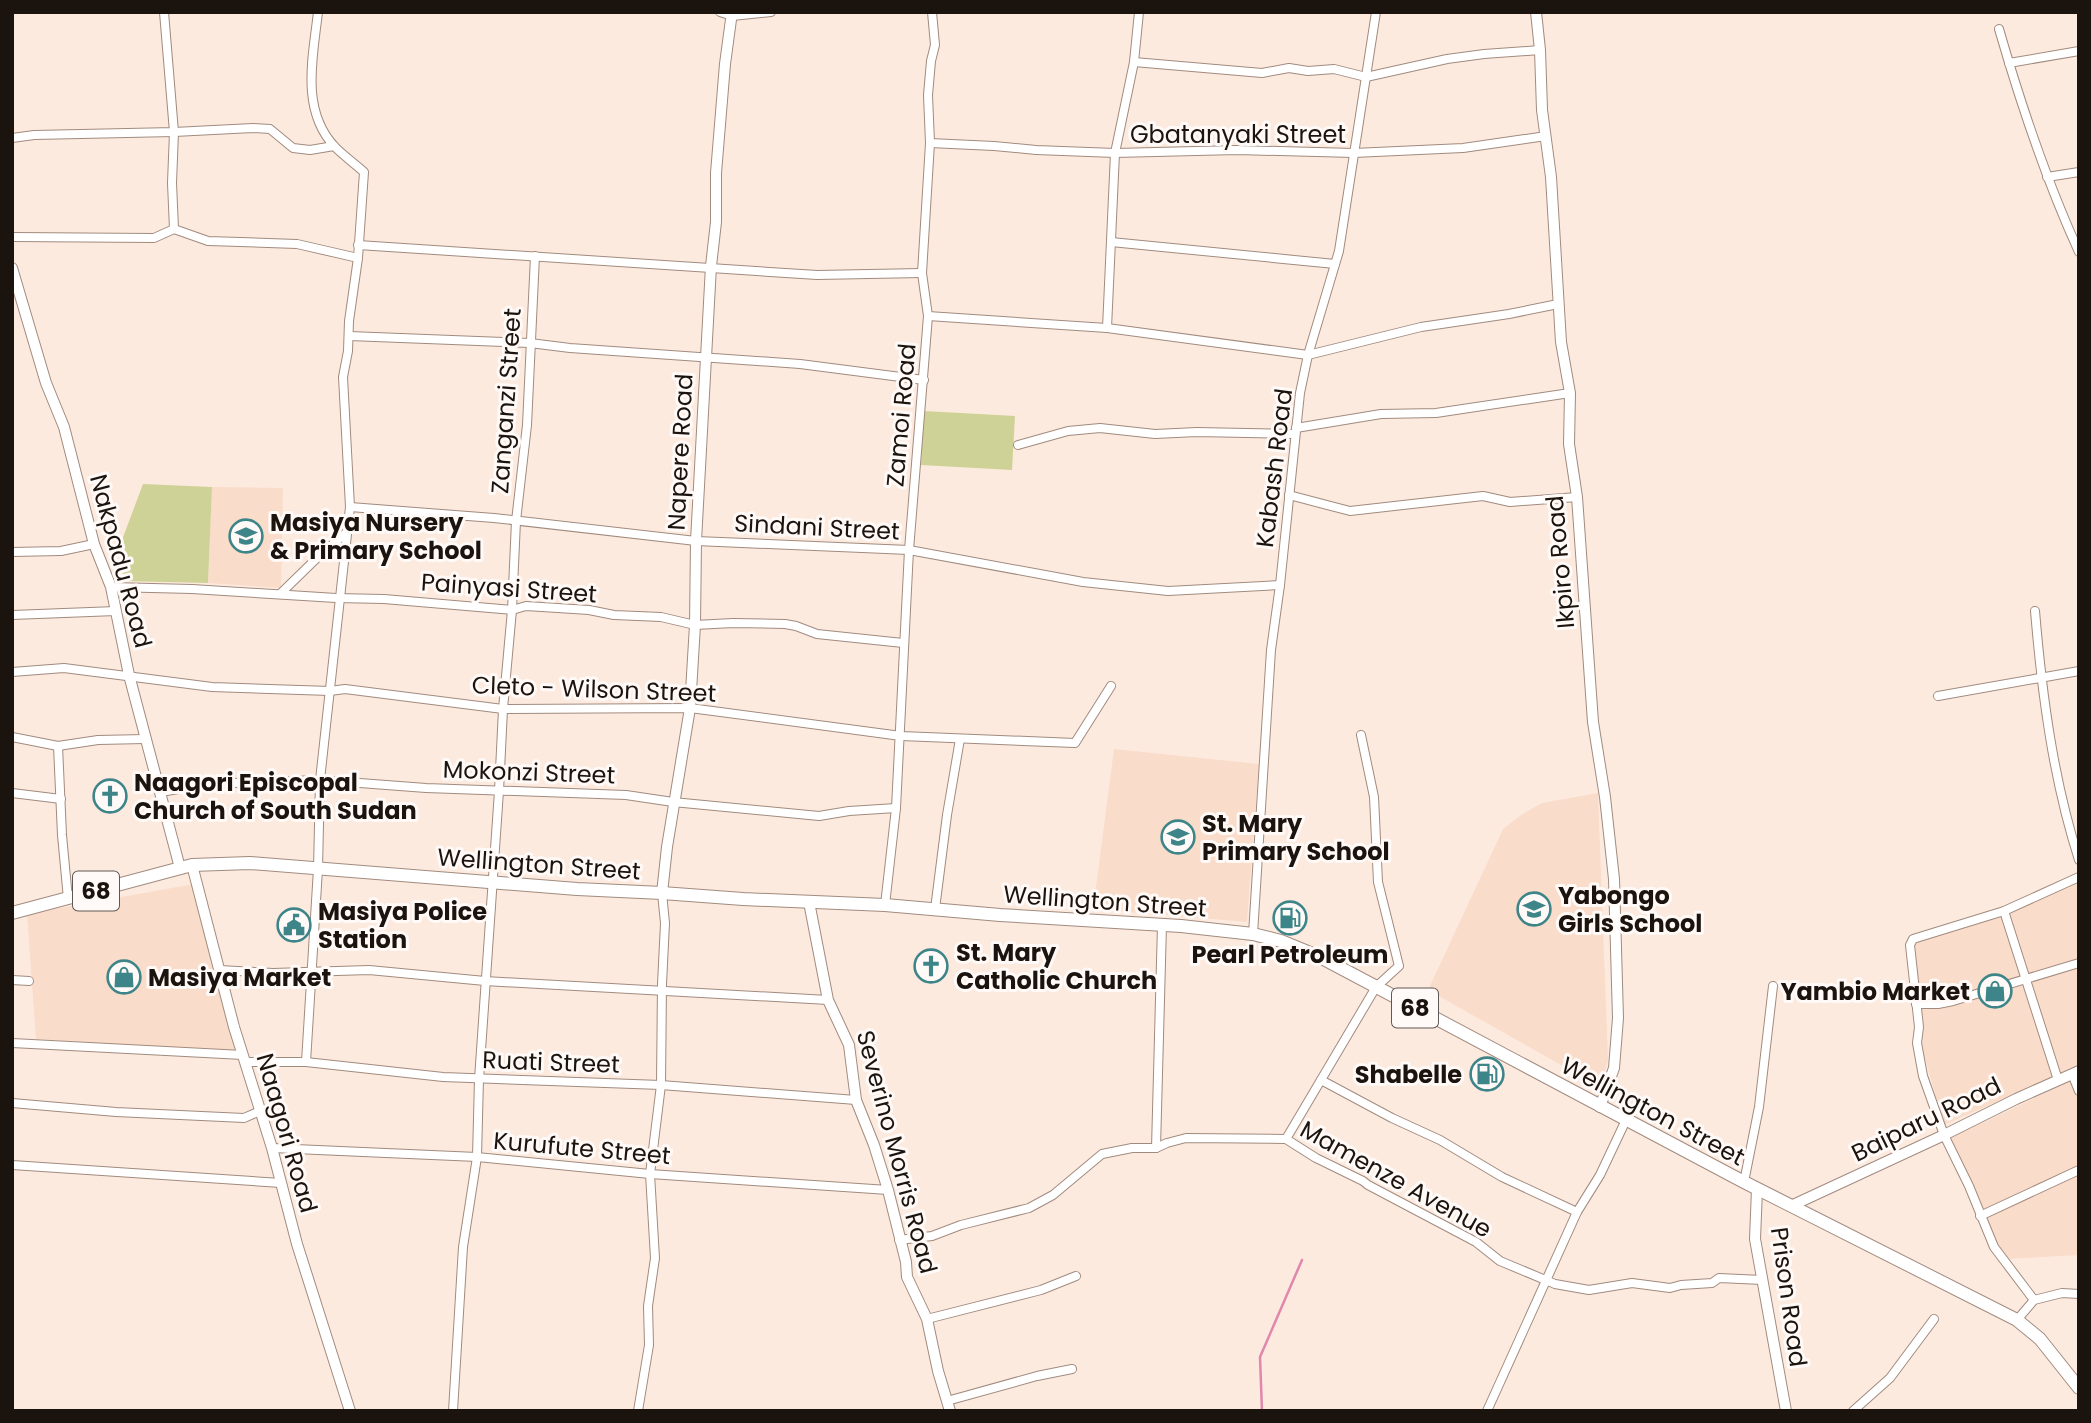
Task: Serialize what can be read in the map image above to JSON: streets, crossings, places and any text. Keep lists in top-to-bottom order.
{
  "streets": {
    "main road": ["Wellington Street", "68"],
    "street": [
      "Gbatanyaki Street",
      "Zanganzi Street",
      "Zamoi Road",
      "Napere Road",
      "Kabash Road",
      "Sindani Street",
      "Nakpadu Road",
      "Ikpiro Road",
      "Painyasi Street",
      "Cleto - Wilson Street",
      "Mokonzi Street",
      "Ruati Street",
      "Baiparu Road",
      "Naagori Road",
      "Kurufute Street",
      "Severino Morris Road",
      "Mamenze Avenue",
      "Prison Road"
    ]
  },
  "crossings": [
    ["Gbatanyaki Street", "Zamoi Road"],
    ["Gbatanyaki Street", "Kabash Road"],
    ["Gbatanyaki Street", "Ikpiro Road"],
    ["Zanganzi Street", "Sindani Street"],
    ["Zanganzi Street", "Painyasi Street"],
    ["Zanganzi Street", "Cleto - Wilson Street"],
    ["Zanganzi Street", "Mokonzi Street"],
    ["Zanganzi Street", "Wellington Street"],
    ["Zanganzi Street", "Ruati Street"],
    ["Zanganzi Street", "Kurufute Street"],
    ["Zamoi Road", "Sindani Street"],
    ["Zamoi Road", "Painyasi Street"],
    ["Zamoi Road", "Cleto - Wilson Street"],
    ["Zamoi Road", "Mokonzi Street"],
    ["Zamoi Road", "Wellington Street"],
    ["Napere Road", "Sindani Street"],
    ["Napere Road", "Painyasi Street"],
    ["Napere Road", "Cleto - Wilson Street"],
    ["Napere Road", "Mokonzi Street"],
    ["Napere Road", "Wellington Street"],
    ["Kabash Road", "Sindani Street"],
    ["Kabash Road", "Wellington Street"],
    ["Nakpadu Road", "Painyasi Street"],
    ["Nakpadu Road", "Cleto - Wilson Street"],
    ["Nakpadu Road", "Mokonzi Street"],
    ["Nakpadu Road", "Wellington Street"],
    ["Nakpadu Road", "Naagori Road"],
    ["Ikpiro Road", "Wellington Street"],
    ["Wellington Street", "Baiparu Road"],
    ["Wellington Street", "Naagori Road"],
    ["Wellington Street", "Severino Morris Road"],
    ["Wellington Street", "Prison Road"],
    ["Ruati Street", "Naagori Road"],
    ["Ruati Street", "Severino Morris Road"],
    ["Naagori Road", "Kurufute Street"],
    ["Kurufute Street", "Severino Morris Road"],
    ["Severino Morris Road", "Mamenze Avenue"],
    ["Mamenze Avenue", "Prison Road"]
  ],
  "places": {
    "school or university": ["Masiya Nursery & Primary School", "St. Mary Primary School", "Yabongo Girls School"],
    "church": ["Naagori Episcopal Church of South Sudan", "St. Mary Catholic Church"],
    "fuel station": ["Pearl Petroleum", "Shabelle"],
    "public building": ["Masiya Police Station"],
    "shop": ["Masiya Market", "Yambio Market"]
  }
}
